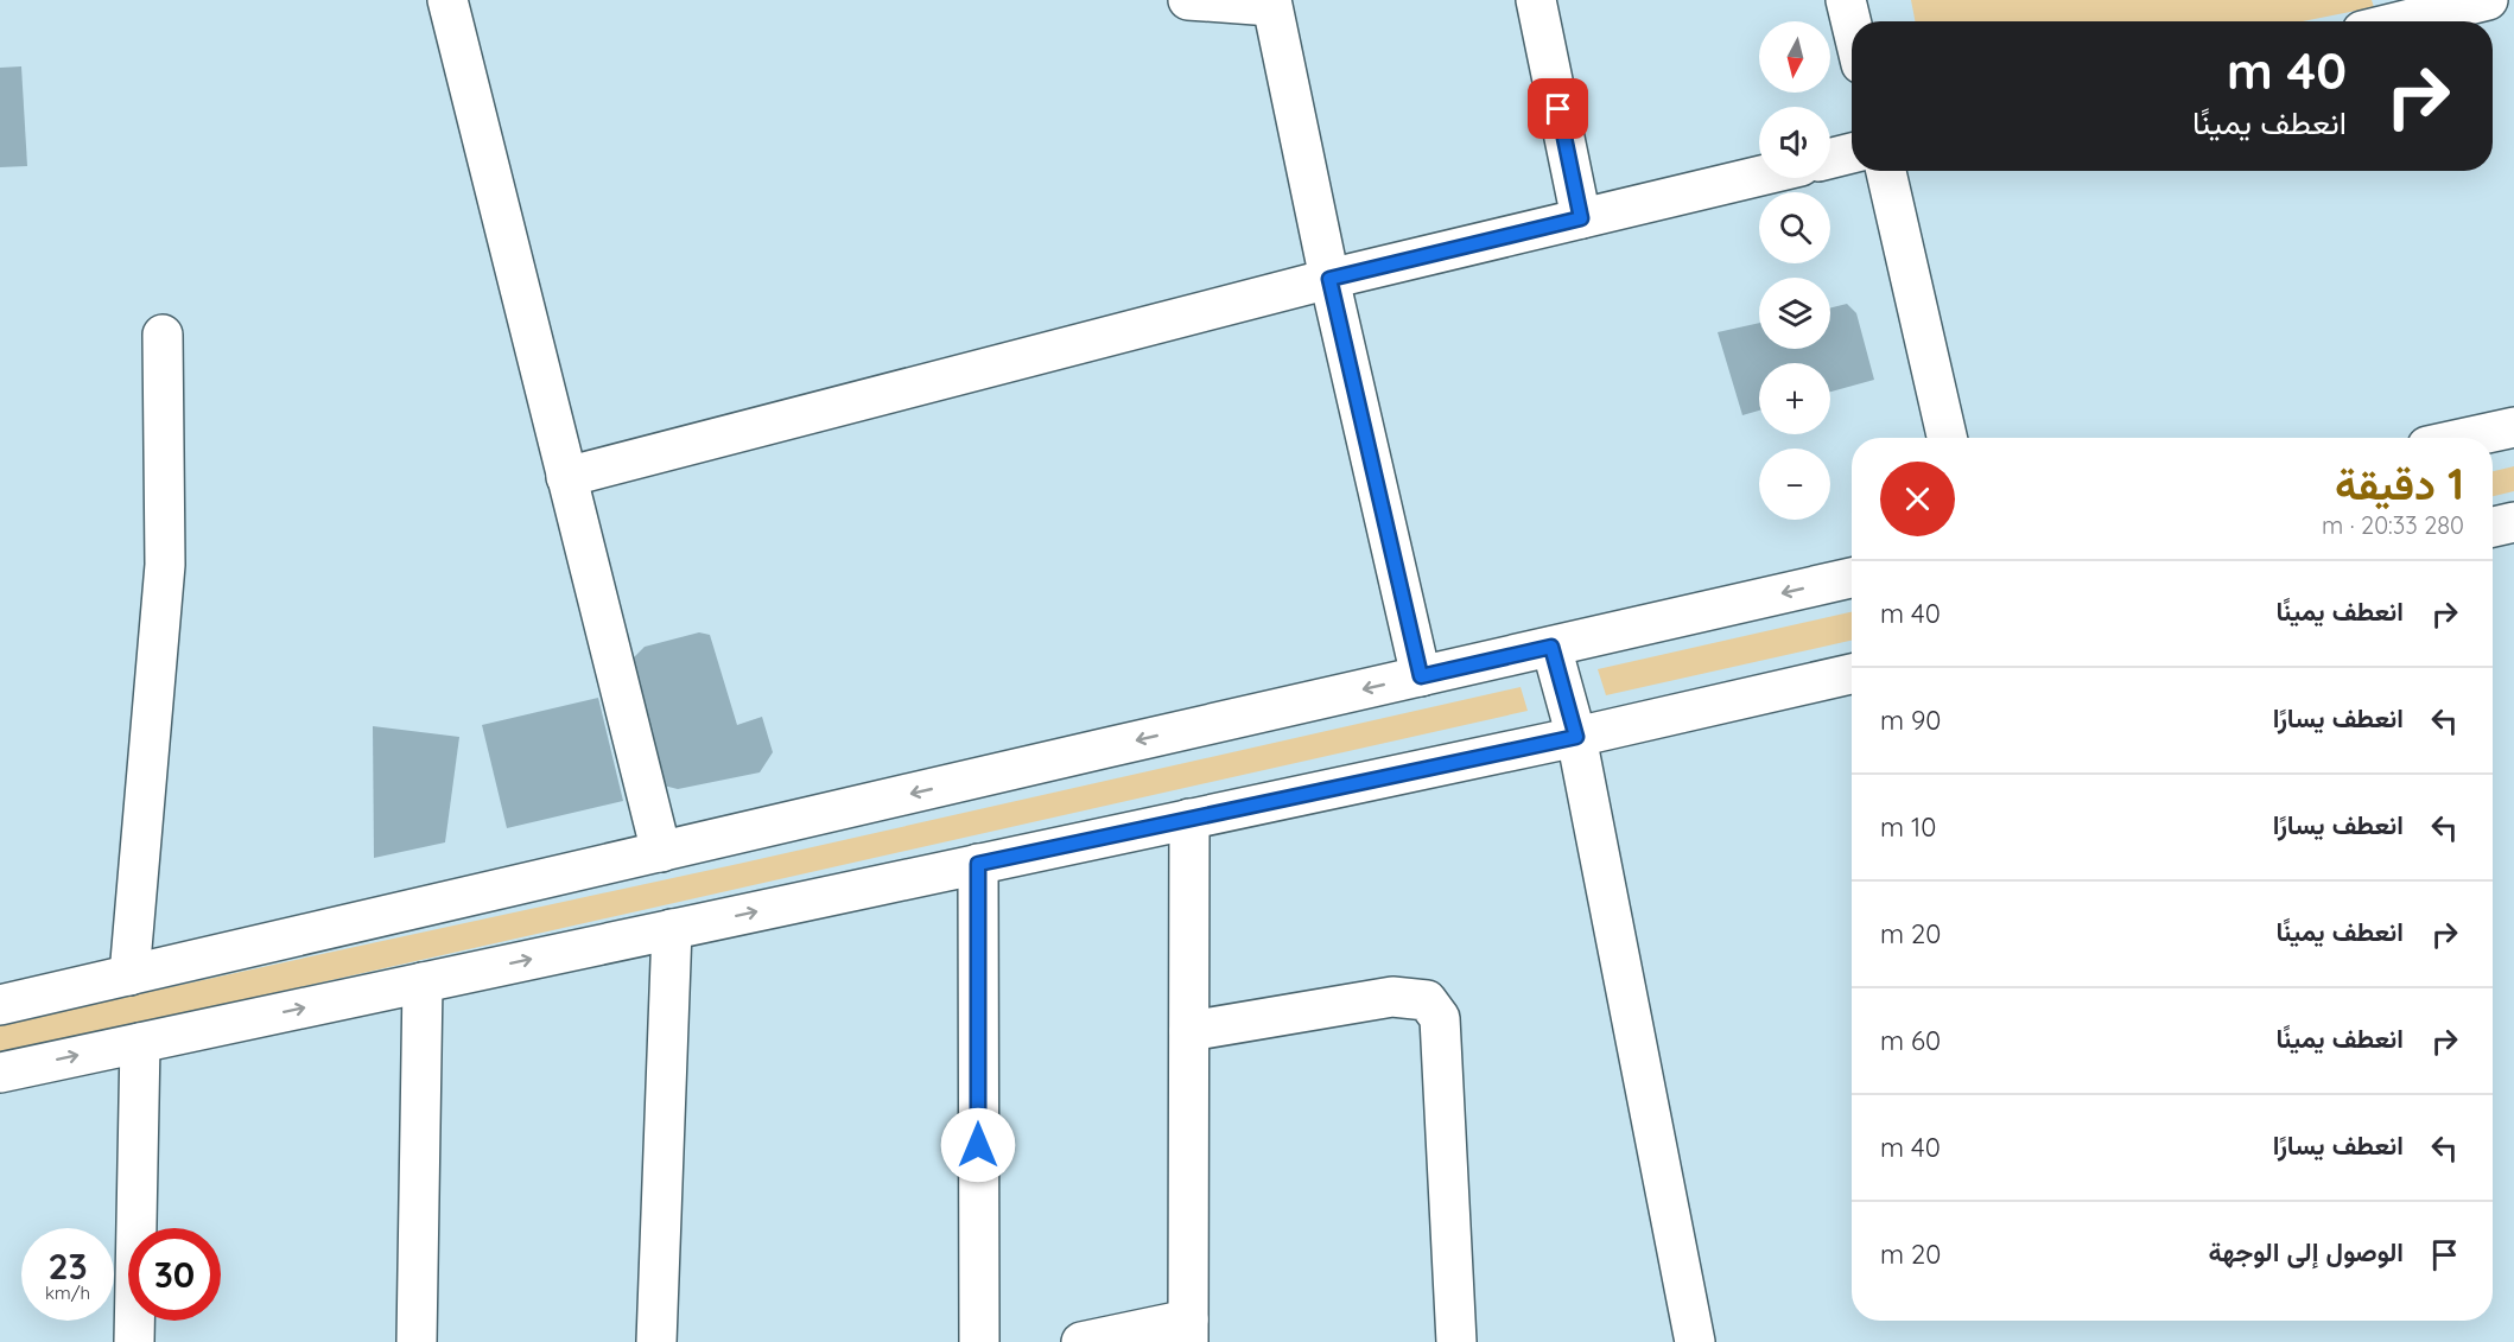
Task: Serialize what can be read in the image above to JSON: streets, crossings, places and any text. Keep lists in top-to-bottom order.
{
  "north": "bottom",
  "page": {
    "map_buttons": ["+", "−"],
    "turn": ["40 m", "انعطف يمينًا"],
    "heading": ["1 دقيقة", "280 m · 20:33"],
    "list": [
      {
        "name": "انعطف يمينًا",
        "value": "40 m"
      },
      {
        "name": "انعطف يسارًا",
        "value": "90 m"
      },
      {
        "name": "انعطف يسارًا",
        "value": "10 m"
      },
      {
        "name": "انعطف يمينًا",
        "value": "20 m"
      },
      {
        "name": "انعطف يمينًا",
        "value": "60 m"
      },
      {
        "name": "انعطف يسارًا",
        "value": "40 m"
      },
      {
        "name": "الوصول إلى الوجهة",
        "value": "20 m"
      }
    ],
    "speed": "23 km/h",
    "limit": "30"
  }
}
